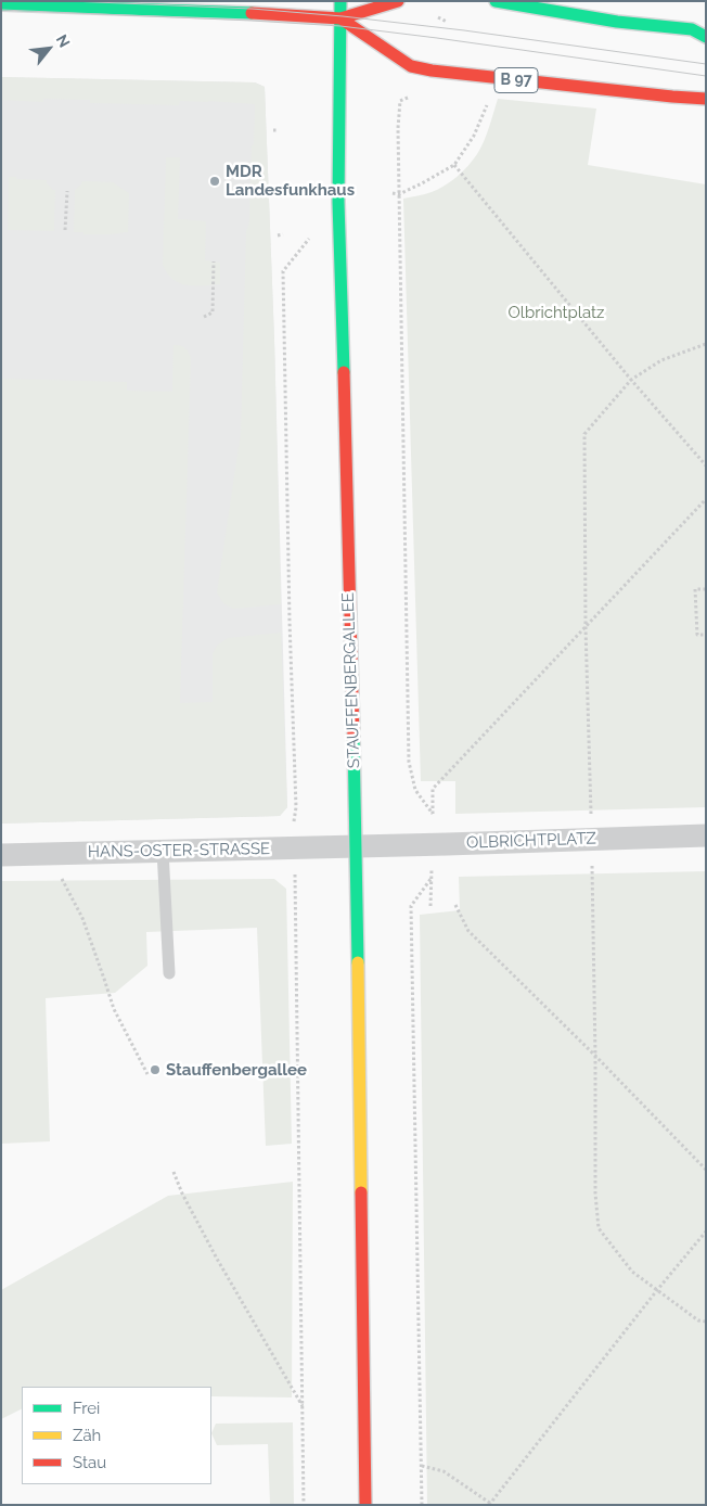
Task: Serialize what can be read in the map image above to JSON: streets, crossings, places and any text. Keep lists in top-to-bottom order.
{
  "streets": {
    "main road": ["B 97", "STAUFFENBERGALLEE"],
    "street": ["OLBRICHTPLATZ", "HANS-OSTER-STRASSE"]
  },
  "crossings": [
    ["B 97", "STAUFFENBERGALLEE"],
    ["STAUFFENBERGALLEE", "OLBRICHTPLATZ"],
    ["STAUFFENBERGALLEE", "HANS-OSTER-STRASSE"],
    ["OLBRICHTPLATZ", "HANS-OSTER-STRASSE"]
  ],
  "parks": ["Olbrichtplatz"],
  "places": ["MDR Landesfunkhaus", "Stauffenbergallee"],
  "legend": ["Frei", "Zäh", "Stau"],
  "north": "top right"
}
